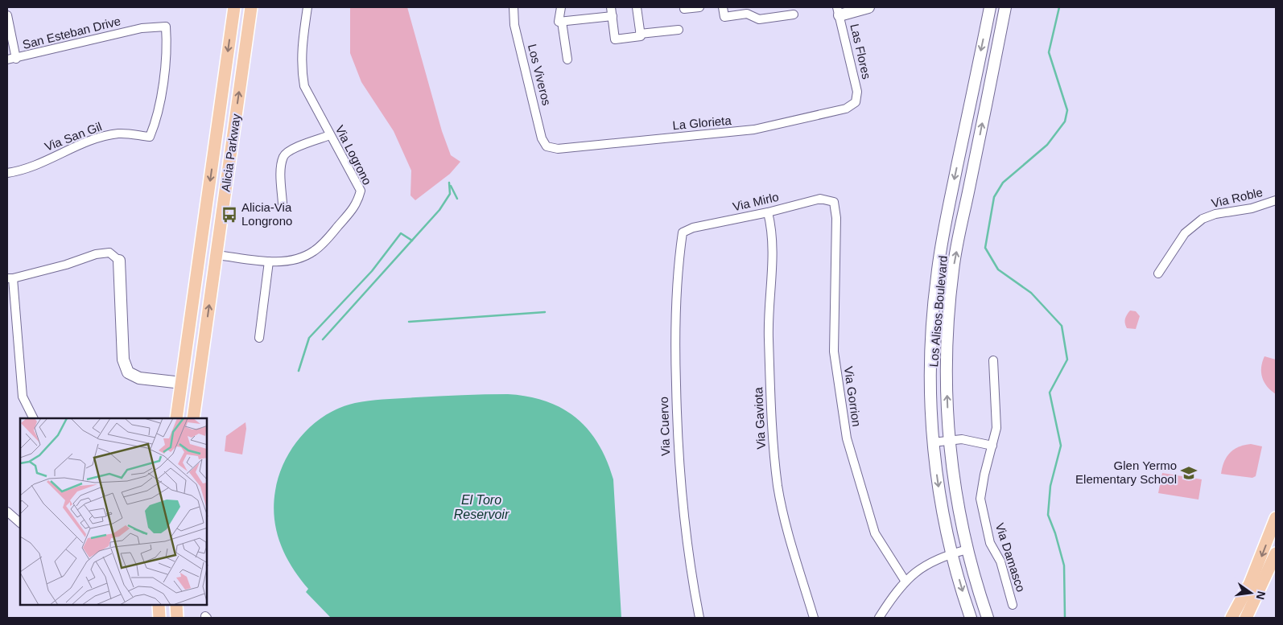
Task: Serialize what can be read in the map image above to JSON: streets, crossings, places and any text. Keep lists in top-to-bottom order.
{
  "streets": {
    "main road": ["Alicia Parkway", "Los Alisos Boulevard"],
    "street": [
      "San Esteban Drive",
      "Las Flores",
      "Los Viveros",
      "La Glorieta",
      "Via San Gil",
      "Via Logrono",
      "Via Roble",
      "Via Mirlo",
      "Via Gorrion",
      "Via Gaviota",
      "Via Cuervo",
      "Via Damasco"
    ]
  },
  "crossings": [
    ["San Esteban Drive", "Via San Gil"],
    ["Las Flores", "La Glorieta"],
    ["Los Viveros", "La Glorieta"],
    ["Alicia Parkway", "Via Logrono"],
    ["Via Mirlo", "Via Gorrion"],
    ["Via Mirlo", "Via Gaviota"],
    ["Via Mirlo", "Via Cuervo"]
  ],
  "water": ["El Toro Reservoir"],
  "places": {
    "bus stop": ["Alicia-Via Longrono"],
    "school or university": ["Glen Yermo Elementary School"]
  },
  "north": "right"
}
